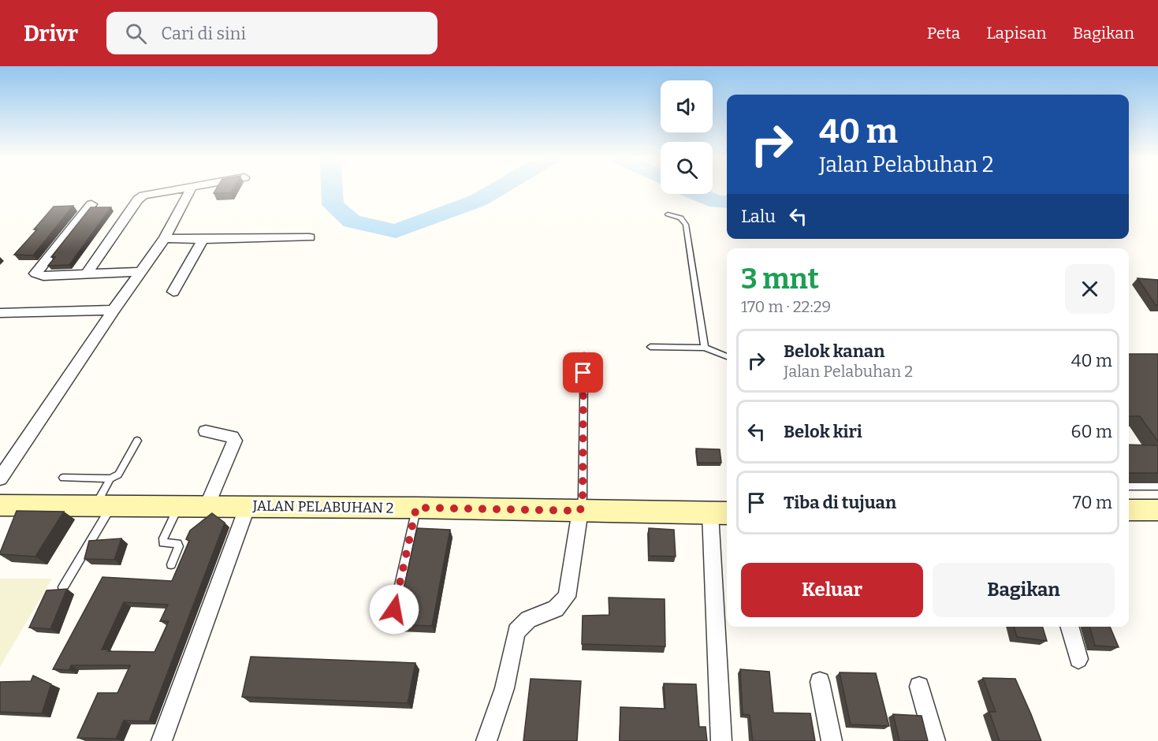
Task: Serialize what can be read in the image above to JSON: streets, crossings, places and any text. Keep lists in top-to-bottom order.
{
  "streets": {
    "main road": ["JALAN PELABUHAN 2"]
  },
  "page": {
    "header": "Drivr",
    "search": "Cari di sini",
    "nav": ["Peta", "Lapisan", "Bagikan"],
    "turn": ["40 m", "Jalan Pelabuhan 2"],
    "then": "Lalu",
    "heading": ["3 mnt", "170 m · 22:29"],
    "list": [
      {
        "name": "Belok kanan",
        "note": "Jalan Pelabuhan 2",
        "value": "40 m"
      },
      {
        "name": "Belok kiri",
        "value": "60 m"
      },
      {
        "name": "Tiba di tujuan",
        "value": "70 m"
      }
    ],
    "buttons": ["Keluar", "Bagikan"]
  }
}
